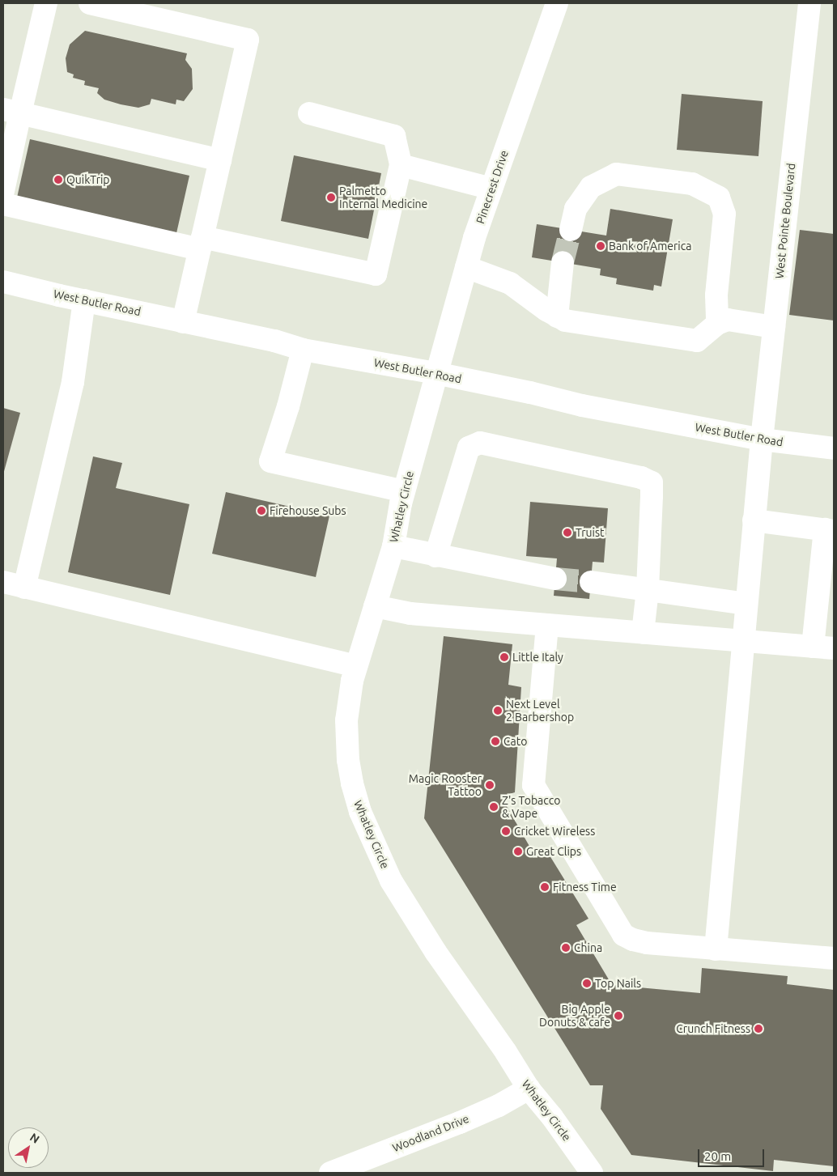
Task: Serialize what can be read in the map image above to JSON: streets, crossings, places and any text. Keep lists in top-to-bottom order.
{
  "streets": {
    "street": [
      "Pinecrest Drive",
      "West Pointe Boulevard",
      "West Butler Road",
      "Whatley Circle",
      "Woodland Drive"
    ]
  },
  "crossings": [
    ["Pinecrest Drive", "West Butler Road"],
    ["Pinecrest Drive", "Whatley Circle"],
    ["West Pointe Boulevard", "West Butler Road"],
    ["West Butler Road", "Whatley Circle"],
    ["Whatley Circle", "Woodland Drive"]
  ],
  "places": [
    "QuikTrip",
    "Palmetto Internal Medicine",
    "Bank of America",
    "Firehouse Subs",
    "Truist",
    "Little Italy",
    "Next Level 2 Barbershop",
    "Cato",
    "Magic Rooster Tattoo",
    "Z's Tobacco & Vape",
    "Cricket Wireless",
    "Great Clips",
    "Fitness Time",
    "China",
    "Top Nails",
    "Big Apple Donuts & cafe",
    "Crunch Fitness"
  ],
  "scale_bar": "20 m",
  "north": "top right"
}
